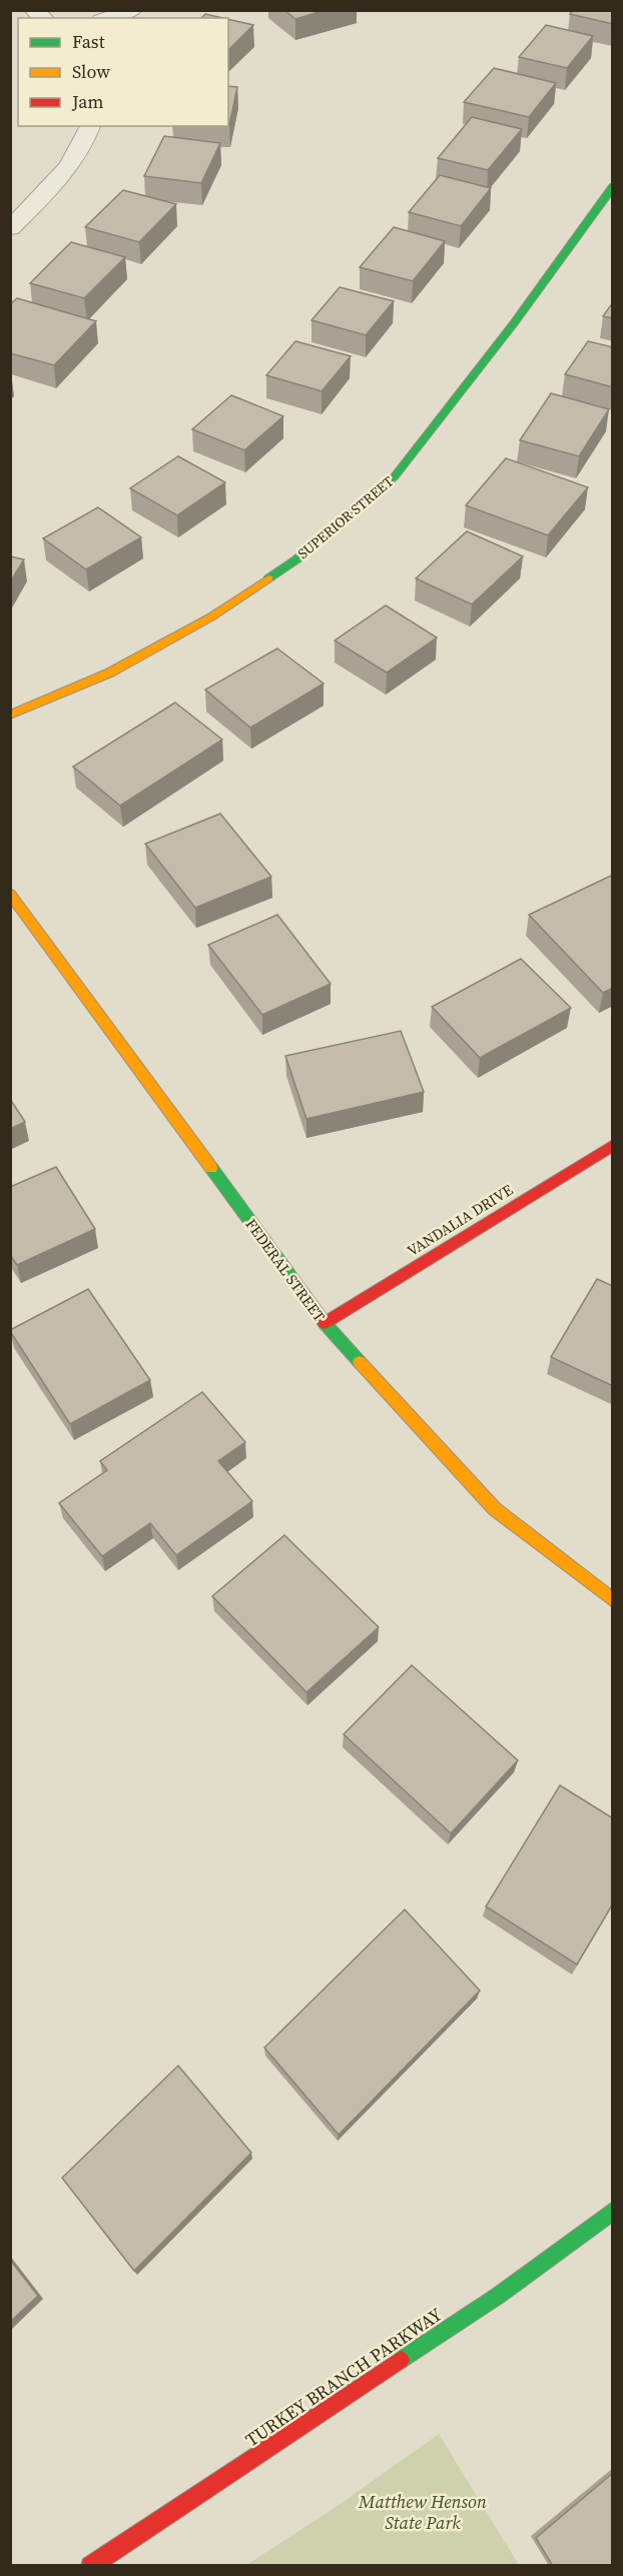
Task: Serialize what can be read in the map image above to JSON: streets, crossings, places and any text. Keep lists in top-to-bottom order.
{
  "streets": {
    "street": [
      "SUPERIOR STREET",
      "VANDALIA DRIVE",
      "FEDERAL STREET",
      "TURKEY BRANCH PARKWAY"
    ]
  },
  "crossings": [
    ["VANDALIA DRIVE", "FEDERAL STREET"]
  ],
  "parks": ["Matthew Henson State Park"],
  "legend": ["Fast", "Slow", "Jam"]
}
